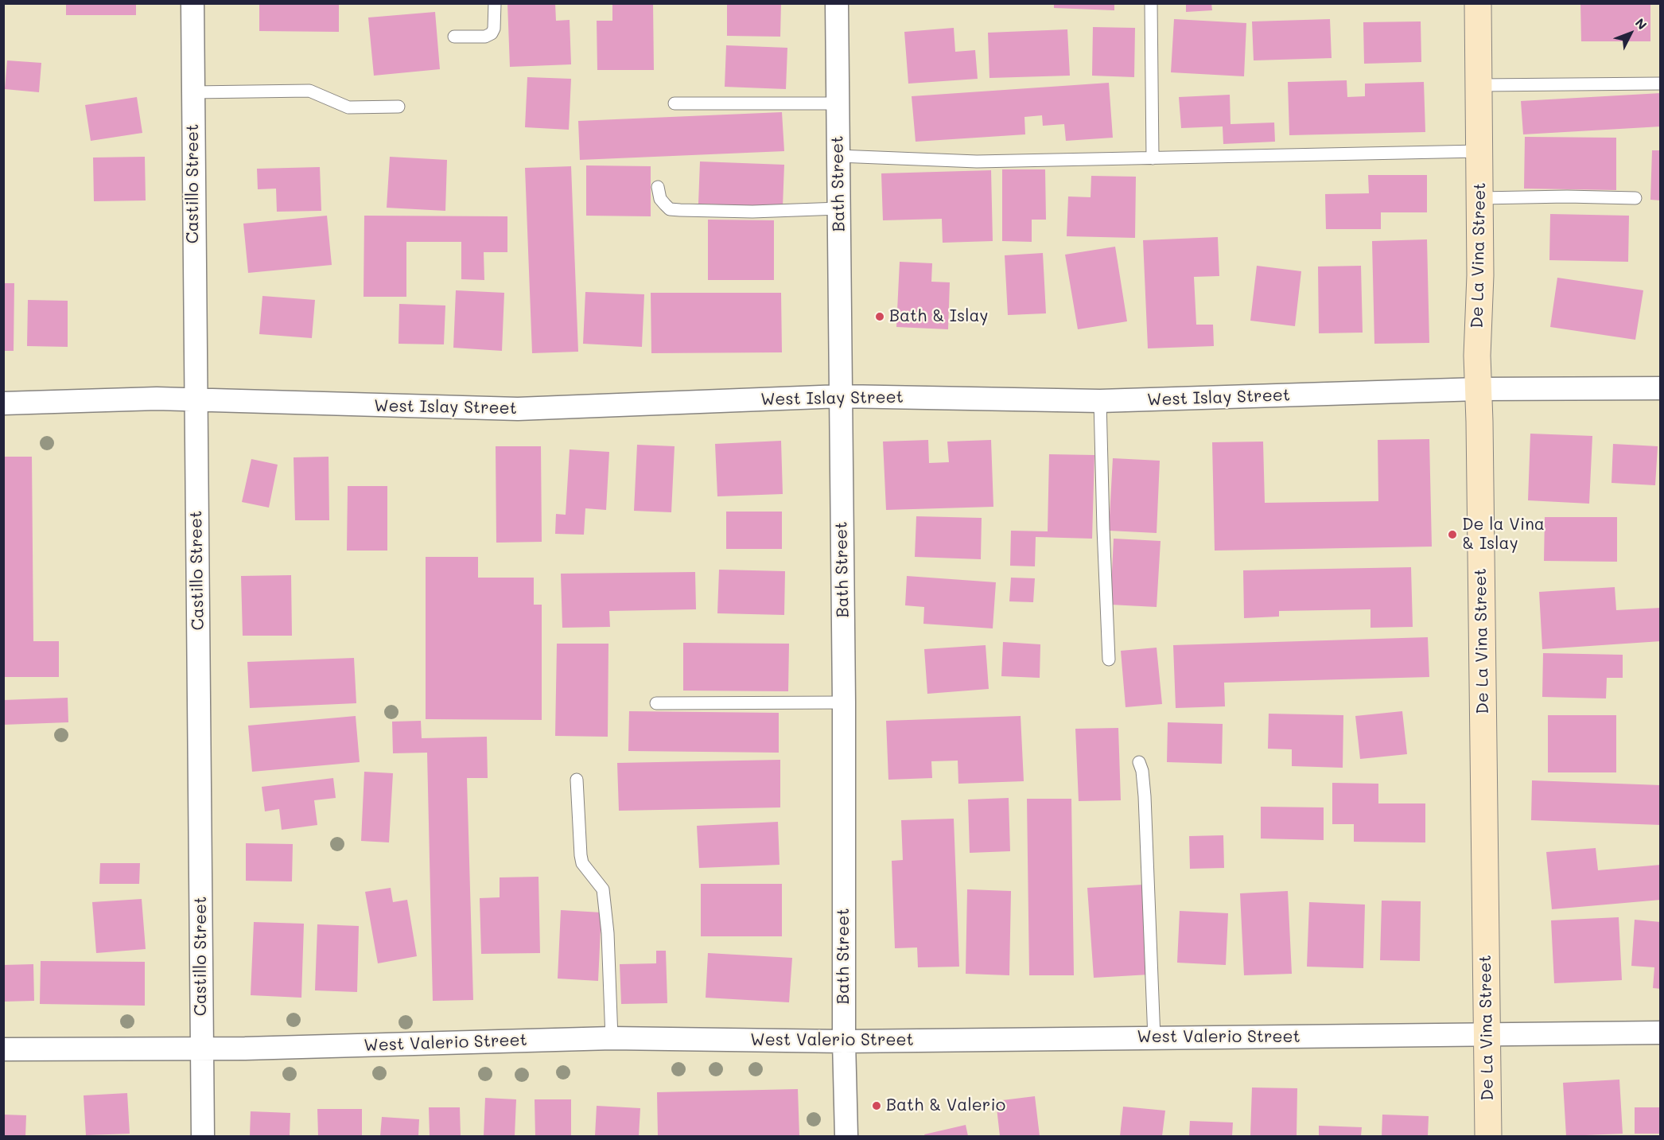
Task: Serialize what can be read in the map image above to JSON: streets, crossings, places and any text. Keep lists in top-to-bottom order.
{
  "streets": {
    "street": [
      "Castillo Street",
      "Bath Street",
      "De La Vina Street",
      "West Islay Street",
      "West Valerio Street"
    ]
  },
  "crossings": [
    ["Castillo Street", "West Islay Street"],
    ["Castillo Street", "West Valerio Street"],
    ["Bath Street", "West Islay Street"],
    ["Bath Street", "West Valerio Street"],
    ["De La Vina Street", "West Islay Street"],
    ["De La Vina Street", "West Valerio Street"]
  ],
  "places": ["Bath & Islay", "De la Vina & Islay", "Bath & Valerio"],
  "north": "top right"
}
